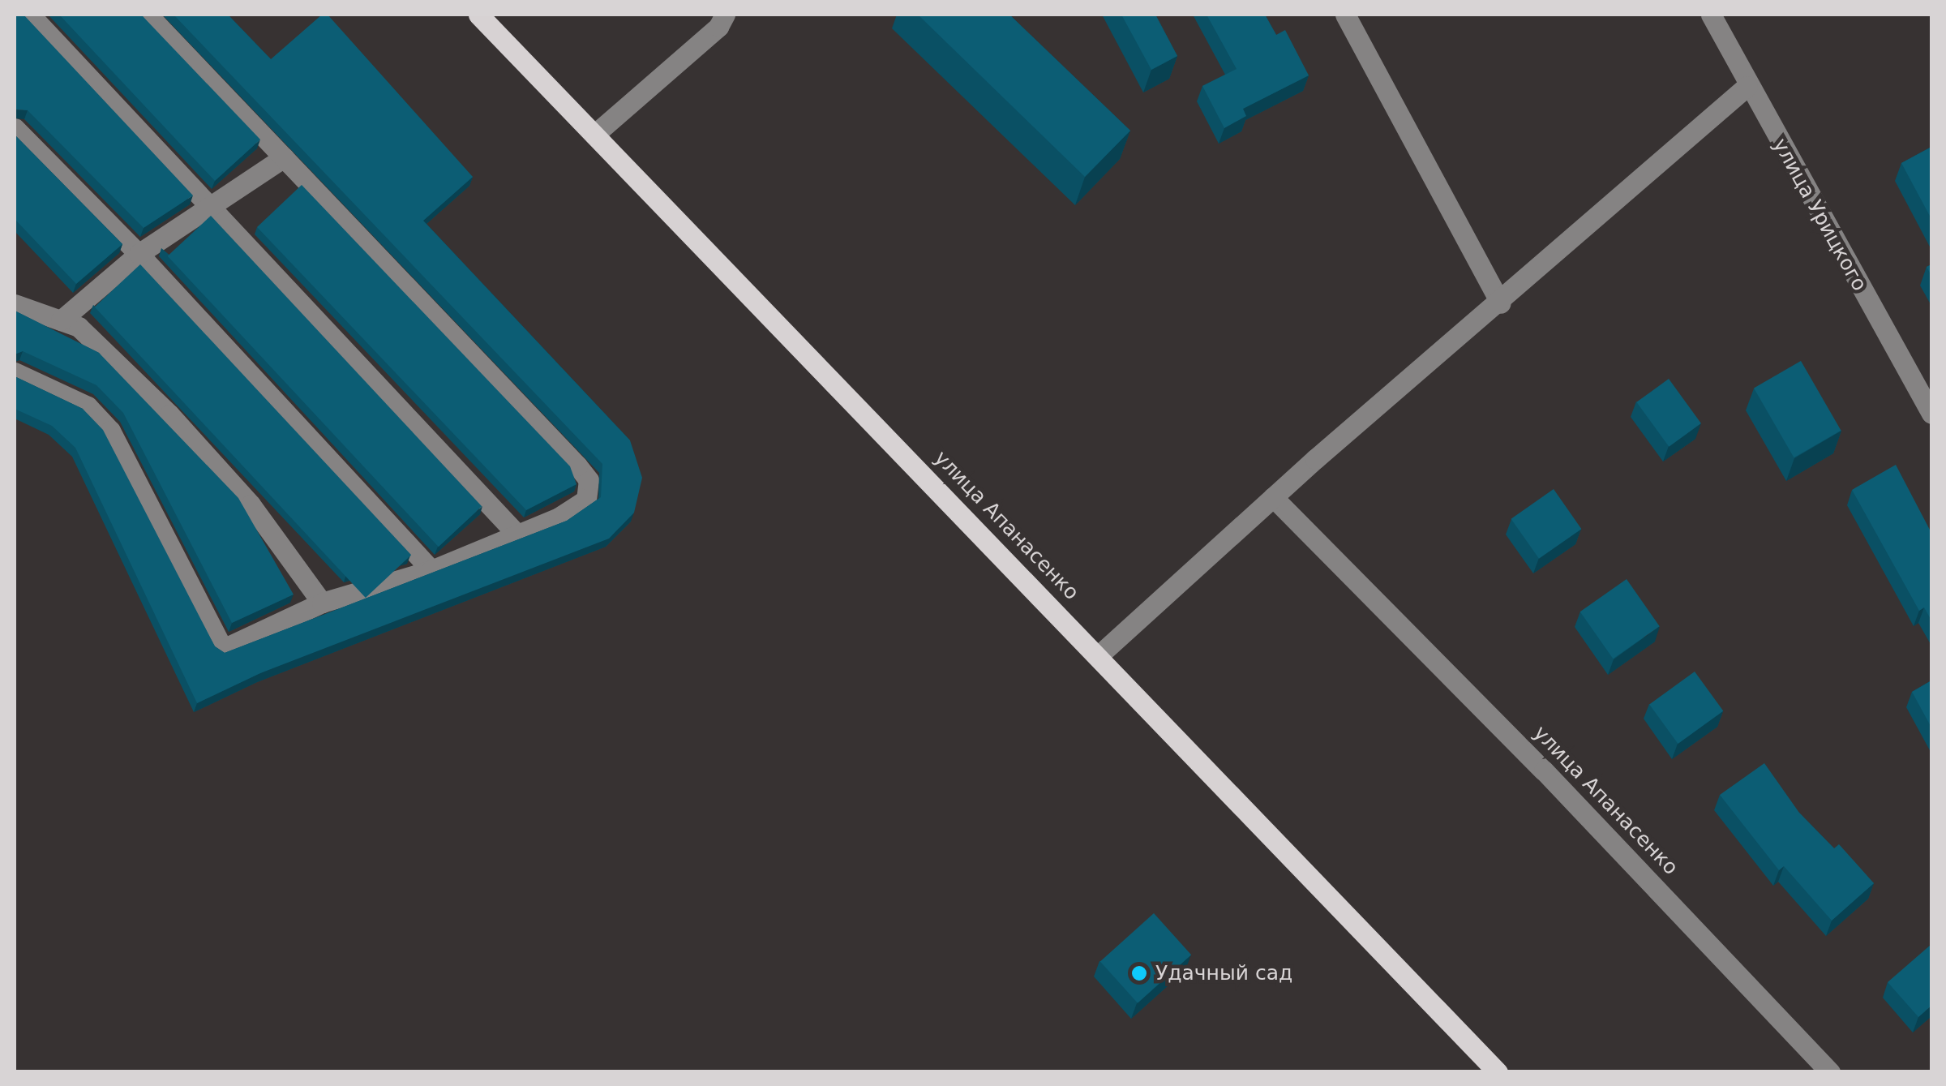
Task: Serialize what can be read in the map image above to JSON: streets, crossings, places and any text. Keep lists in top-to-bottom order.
{
  "streets": {
    "main road": ["улица Апанасенко"],
    "street": ["улица Урицкого"]
  },
  "places": ["Удачный сад"]
}
